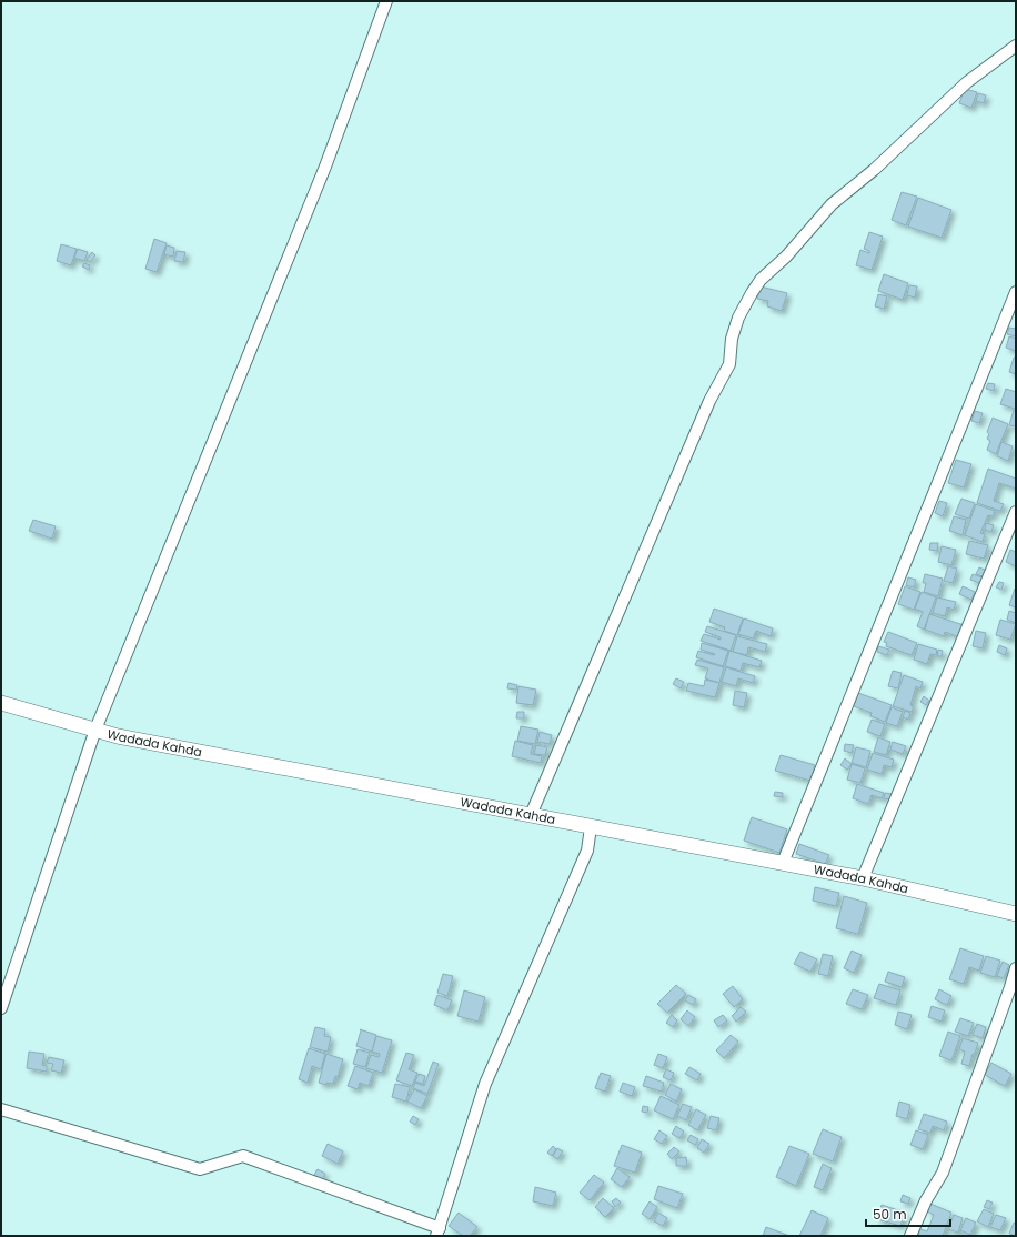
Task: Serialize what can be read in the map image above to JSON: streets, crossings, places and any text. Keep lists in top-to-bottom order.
{
  "streets": {
    "main road": ["Wadada Kahda"]
  },
  "scale_bar": "50 m"
}
